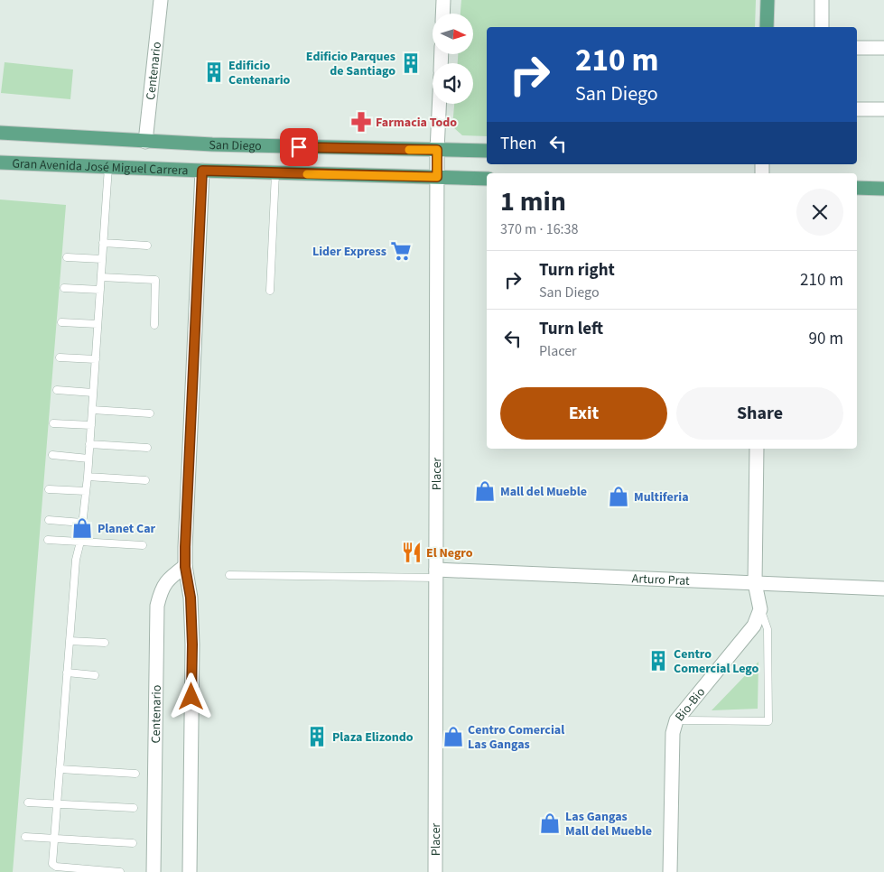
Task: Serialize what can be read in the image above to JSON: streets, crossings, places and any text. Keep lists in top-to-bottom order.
{
  "streets": {
    "main road": ["San Diego", "Gran Avenida José Miguel Carrera"],
    "street": [
      "Centenario",
      "Placer",
      "Arturo Prat",
      "Bio-Bio"
    ]
  },
  "crossings": [
    ["Centenario", "San Diego"],
    ["San Diego", "Placer"],
    ["Placer", "Arturo Prat"]
  ],
  "places": {
    "building": [
      "Edificio Parques de Santiago",
      "Edificio Centenario",
      "Centro Comercial Lego",
      "Plaza Elizondo"
    ],
    "pharmacy": ["Farmacia Todo"],
    "supermarket": ["Lider Express"],
    "shop": [
      "Mall del Mueble",
      "Multiferia",
      "Planet Car",
      "Centro Comercial Las Gangas",
      "Las Gangas Mall del Mueble"
    ],
    "restaurant": ["El Negro"]
  },
  "north": "right",
  "page": {
    "turn": ["210 m", "San Diego"],
    "then": "Then",
    "heading": ["1 min", "370 m · 16:38"],
    "list": [
      {
        "name": "Turn right",
        "note": "San Diego",
        "value": "210 m"
      },
      {
        "name": "Turn left",
        "note": "Placer",
        "value": "90 m"
      }
    ],
    "buttons": ["Exit", "Share"]
  }
}
